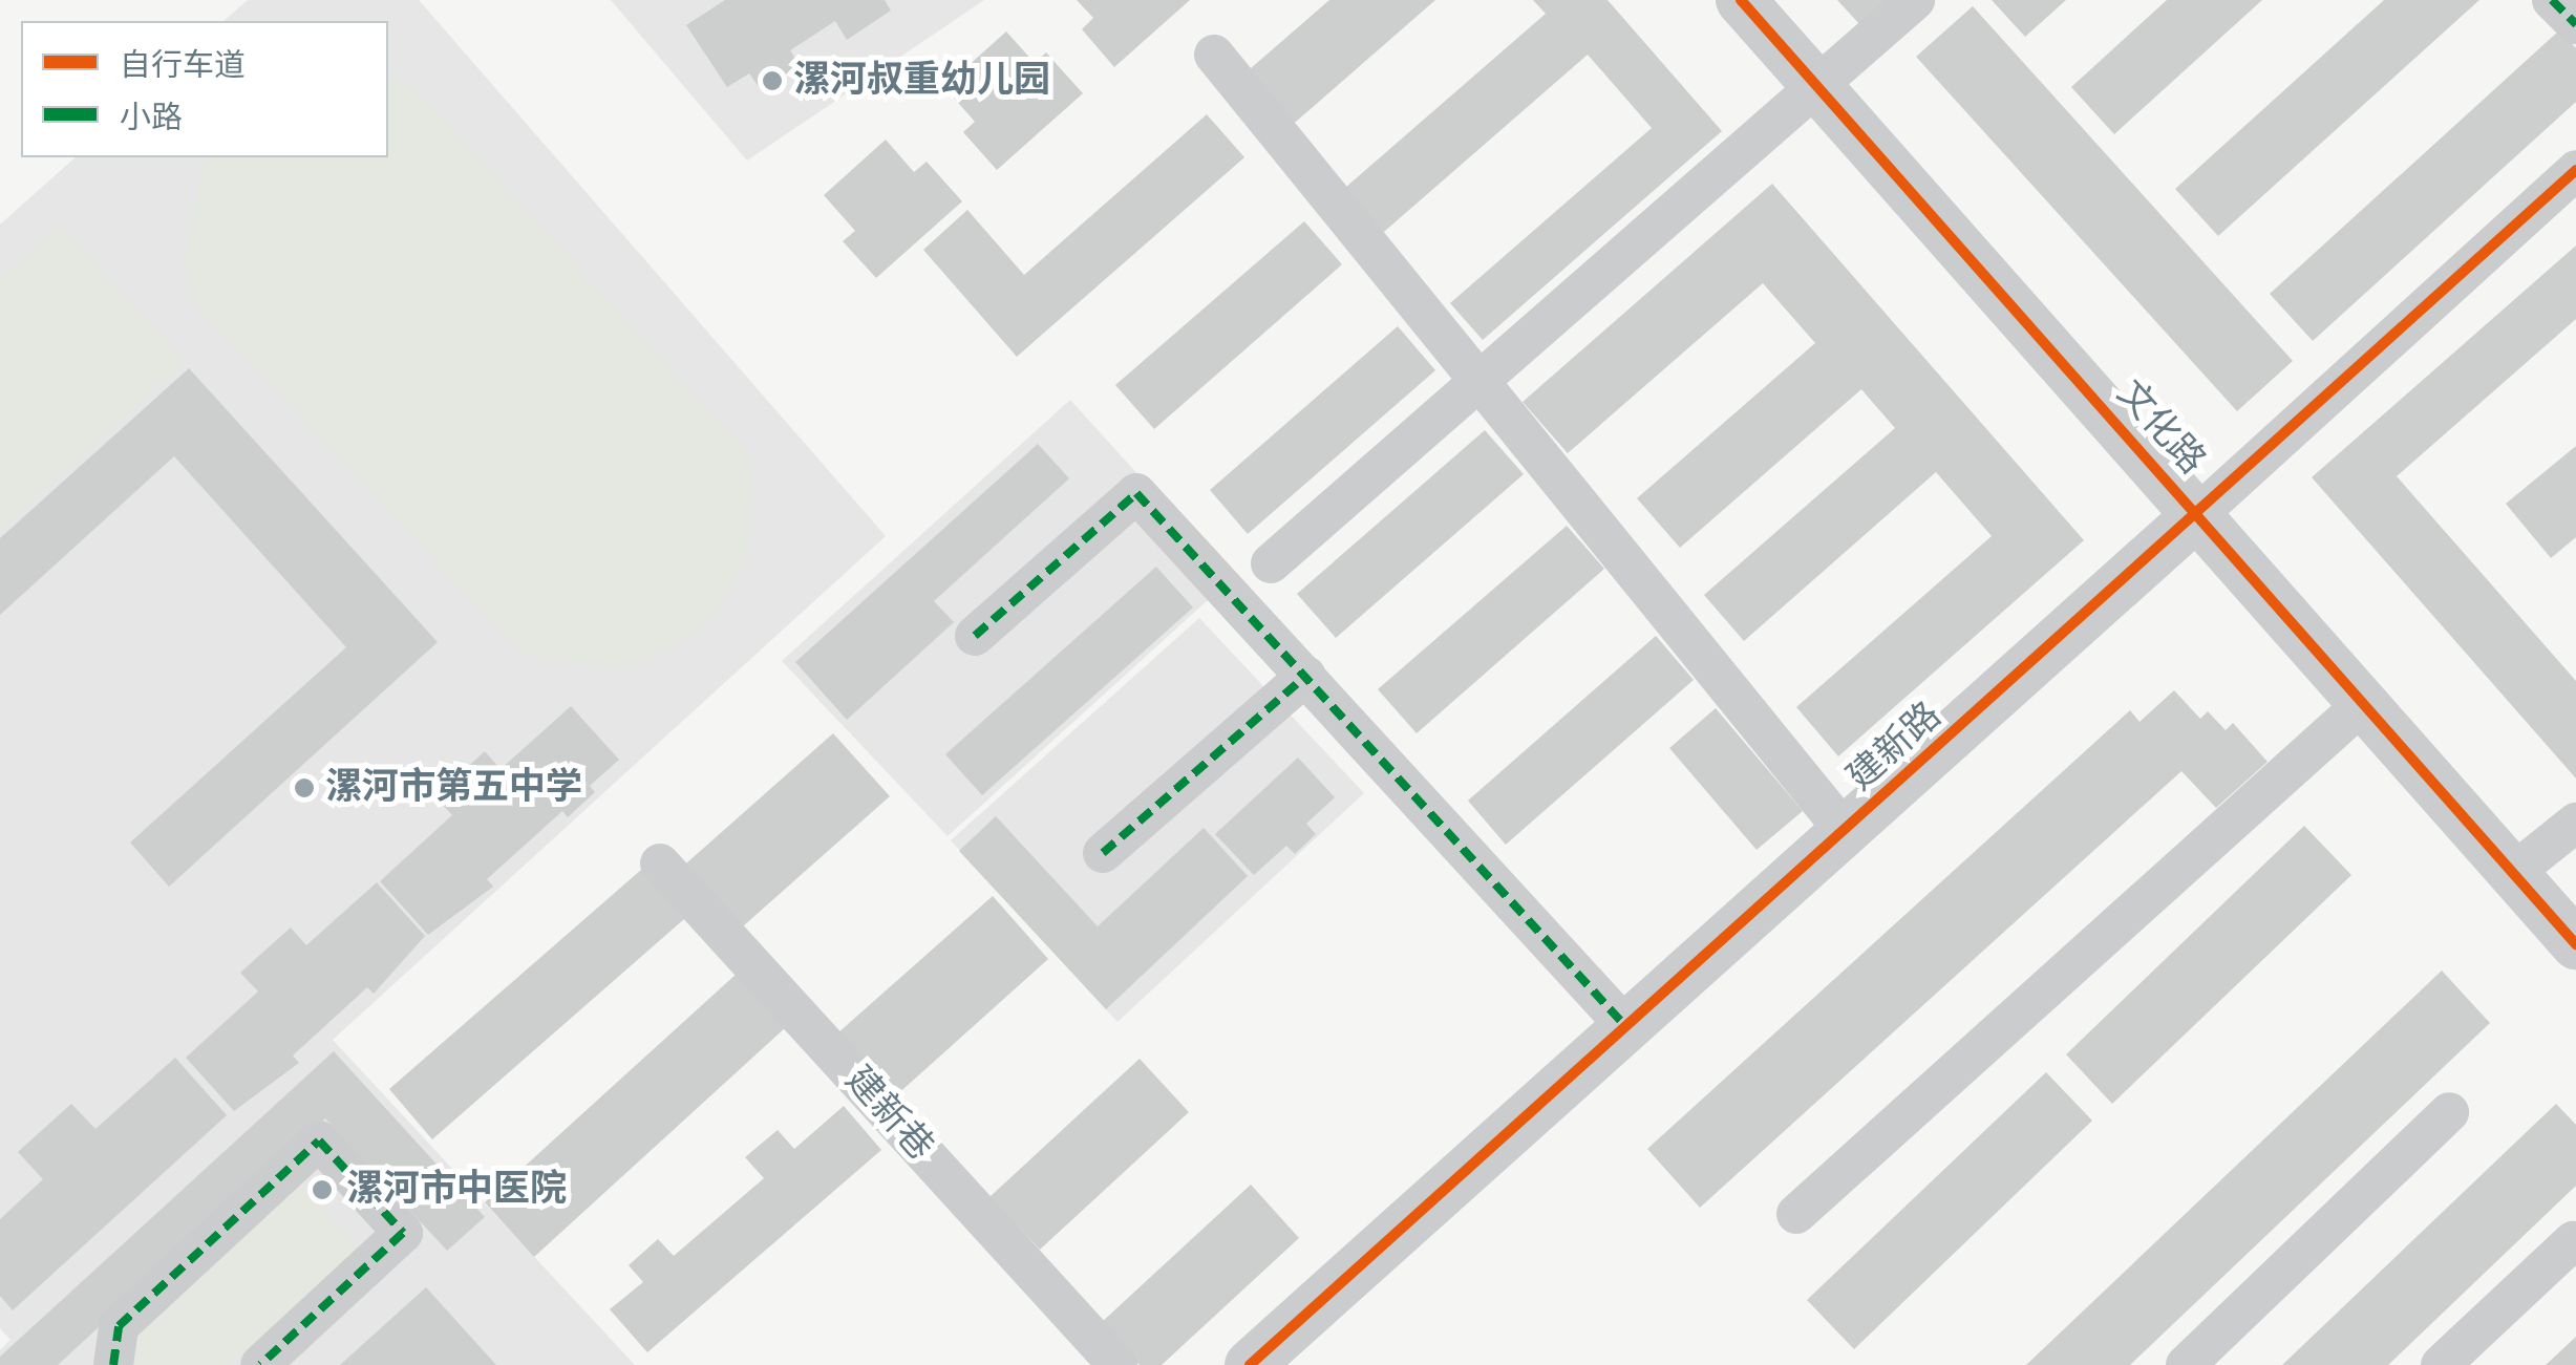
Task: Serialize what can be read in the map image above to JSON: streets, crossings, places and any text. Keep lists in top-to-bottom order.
{
  "streets": {
    "street": ["文化路", "建新路", "建新巷"]
  },
  "crossings": [
    ["文化路", "建新路"]
  ],
  "places": ["漯河叔重幼儿园", "漯河市第五中学", "漯河市中医院"],
  "legend": ["自行车道", "小路"]
}
